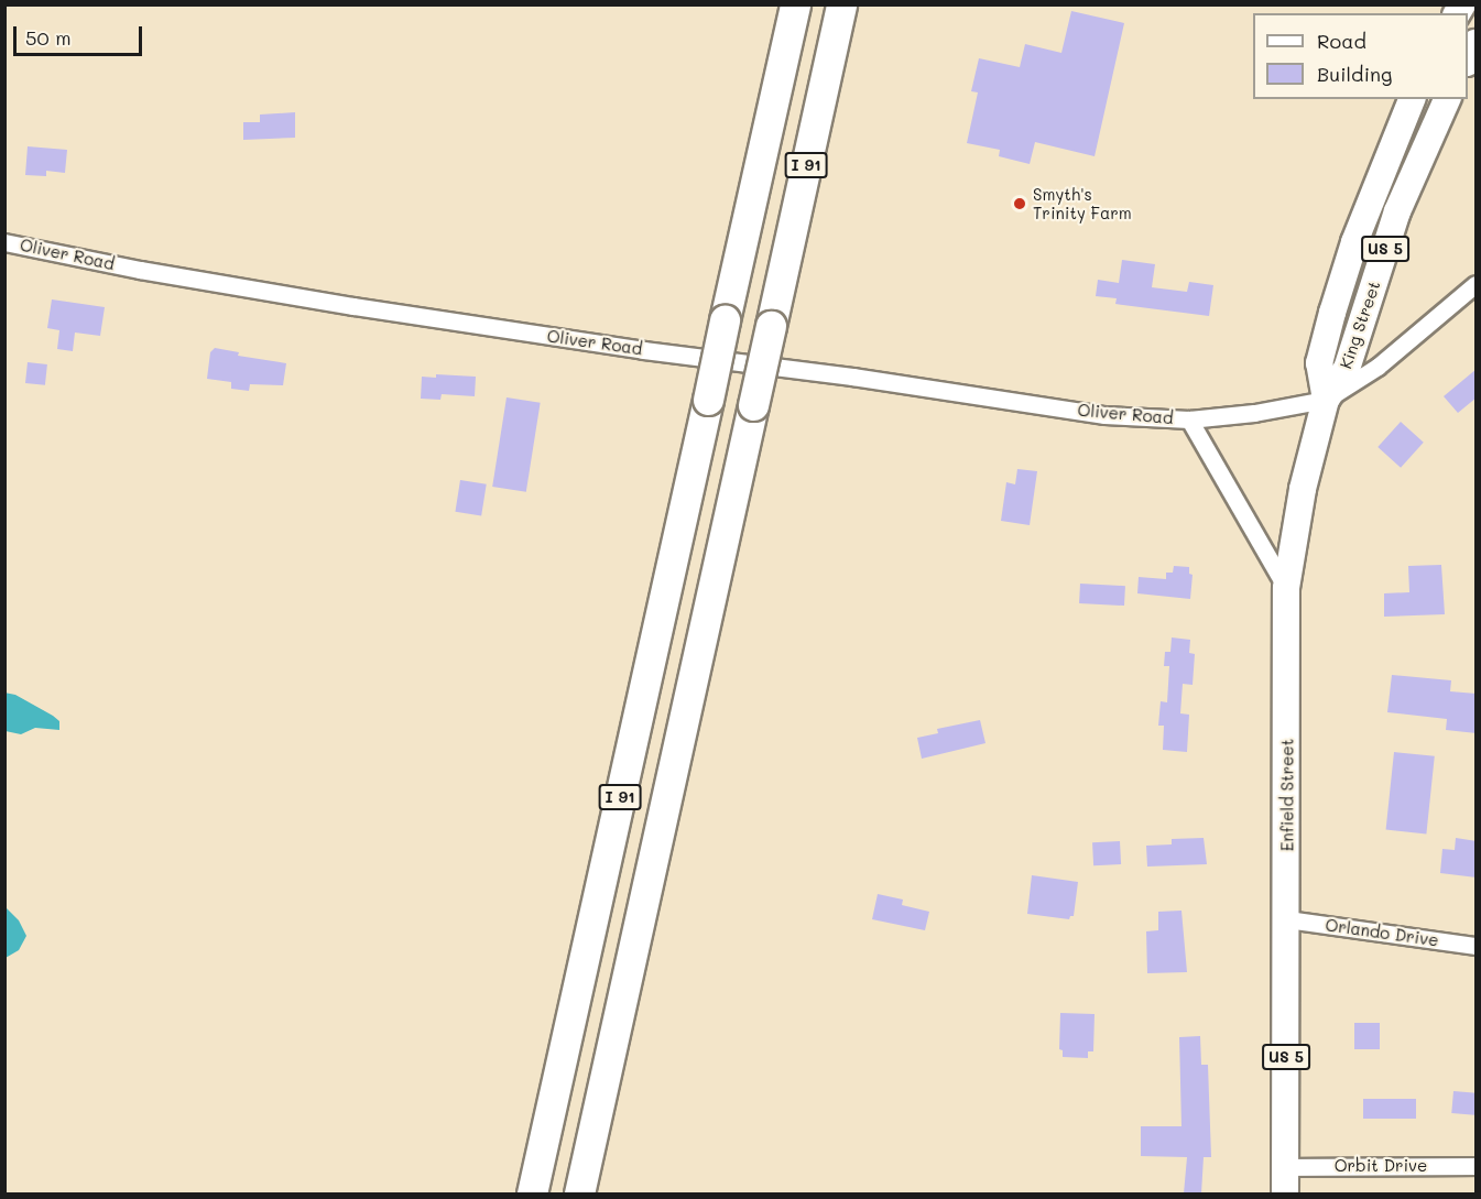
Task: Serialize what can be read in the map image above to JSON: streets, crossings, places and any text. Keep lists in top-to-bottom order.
{
  "streets": {
    "highway": ["I 91"],
    "main road": ["US 5", "King Street", "Enfield Street"],
    "street": ["Oliver Road", "Orlando Drive", "Orbit Drive"]
  },
  "crossings": [
    ["Oliver Road", "King Street"],
    ["Oliver Road", "Enfield Street"],
    ["King Street", "Enfield Street"],
    ["Enfield Street", "Orlando Drive"],
    ["Enfield Street", "Orbit Drive"]
  ],
  "places": ["Smyth's Trinity Farm"],
  "legend": ["Road", "Building"],
  "scale_bar": "50 m"
}
